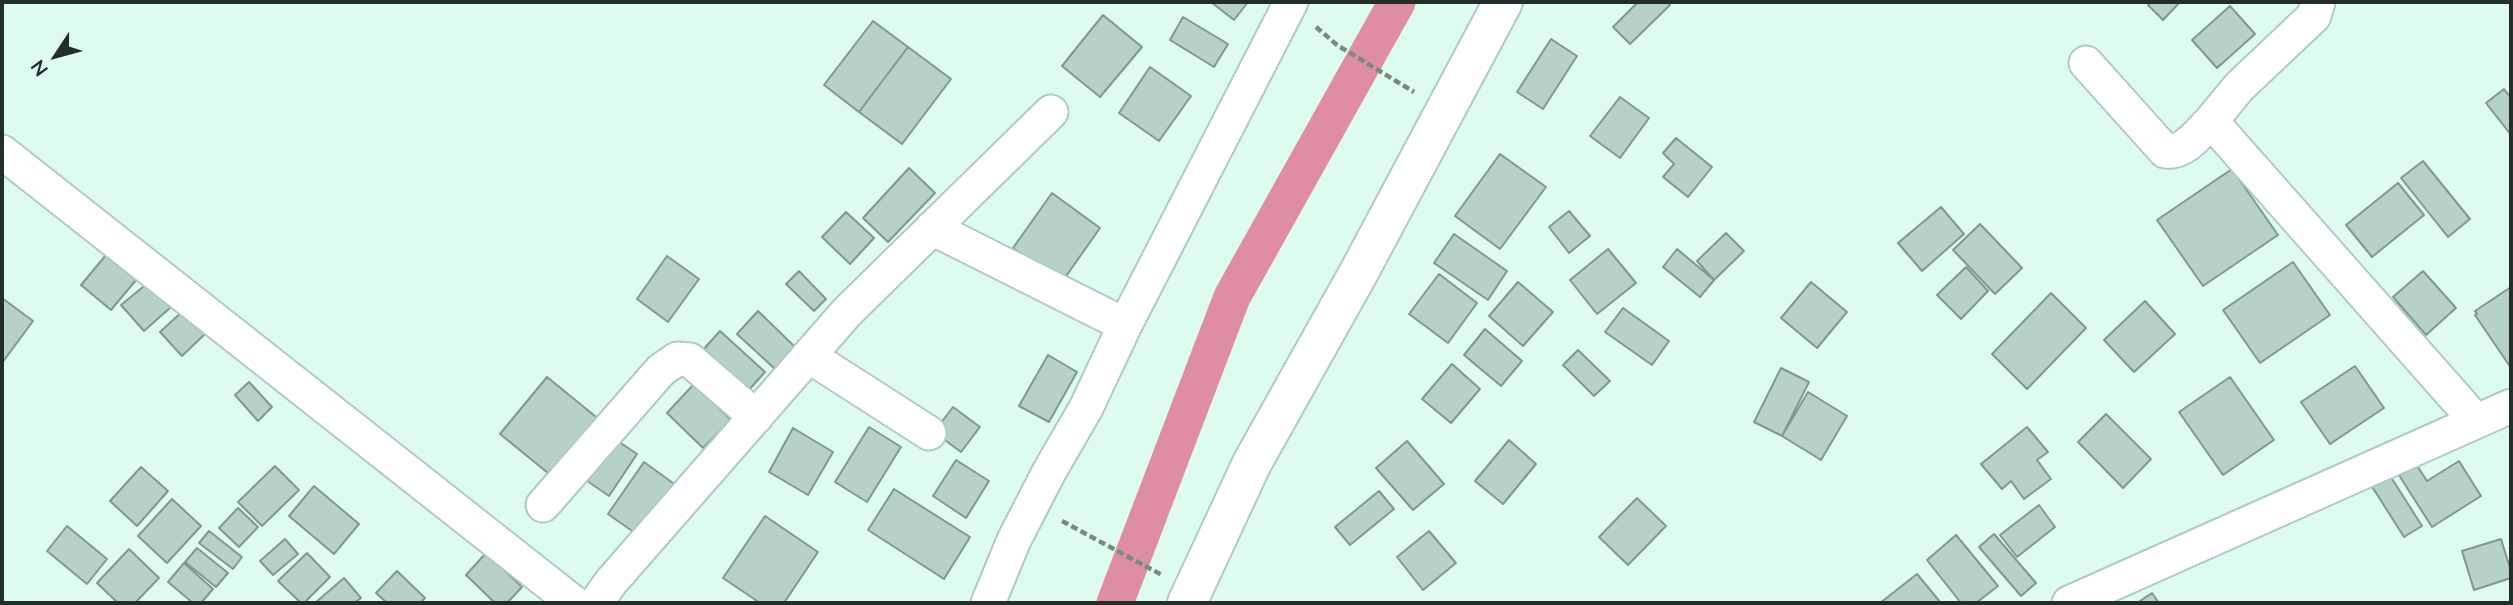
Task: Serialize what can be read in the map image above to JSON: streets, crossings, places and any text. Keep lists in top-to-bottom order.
{
  "north": "bottom left"
}
